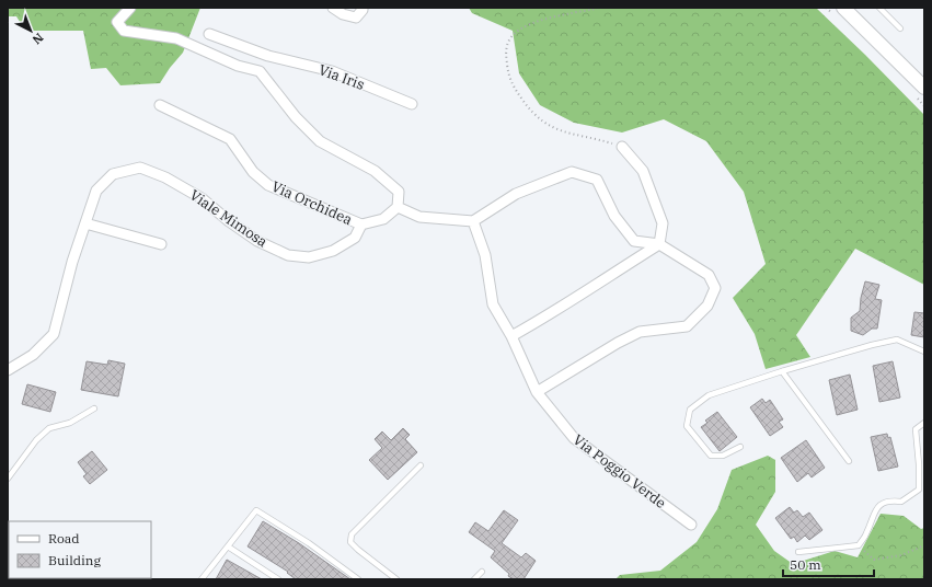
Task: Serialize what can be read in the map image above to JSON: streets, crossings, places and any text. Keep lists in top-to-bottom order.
{
  "streets": {
    "street": [
      "Via Iris",
      "Via Orchidea",
      "Viale Mimosa",
      "Via Poggio Verde"
    ]
  },
  "crossings": [
    ["Via Orchidea", "Viale Mimosa"]
  ],
  "legend": ["Road", "Building"],
  "scale_bar": "50 m",
  "north": "bottom right"
}
